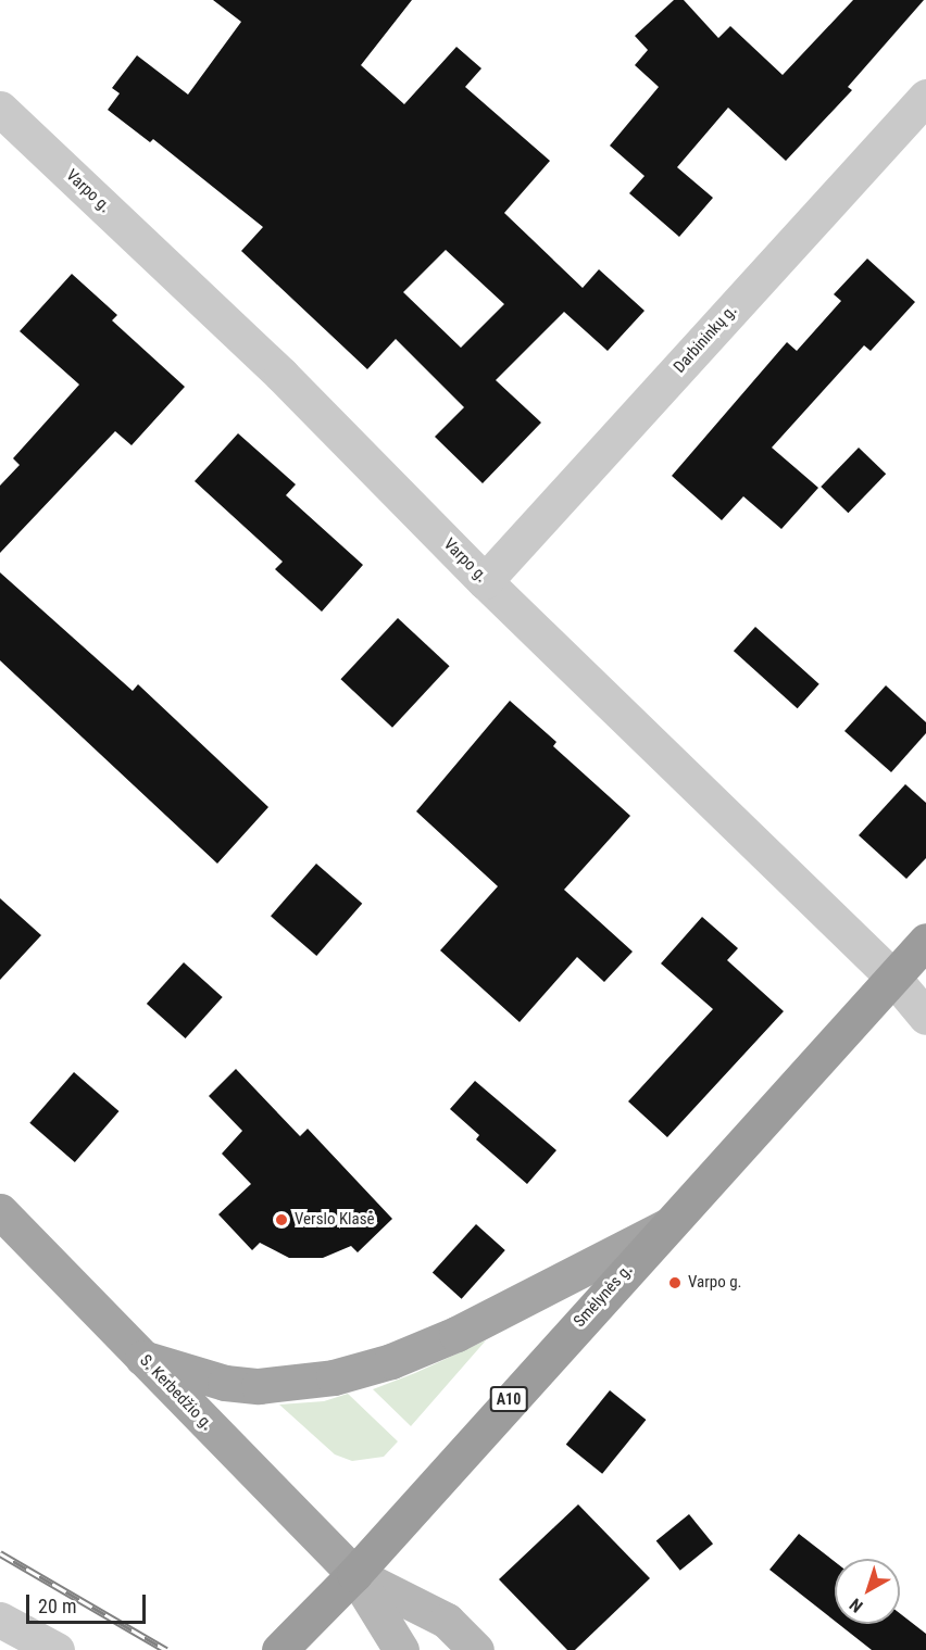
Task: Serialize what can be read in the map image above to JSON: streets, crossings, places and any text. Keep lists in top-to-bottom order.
{
  "streets": {
    "highway": ["Smėlynės g.", "A10"],
    "main road": ["S. Kerbedžio g."],
    "street": ["Varpo g.", "Darbininkų g."]
  },
  "crossings": [
    ["Varpo g.", "Darbininkų g."],
    ["Varpo g.", "Smėlynės g."],
    ["Smėlynės g.", "S. Kerbedžio g."]
  ],
  "places": ["Verslo Klasė", "Varpo g."],
  "scale_bar": "20 m",
  "north": "bottom left"
}
